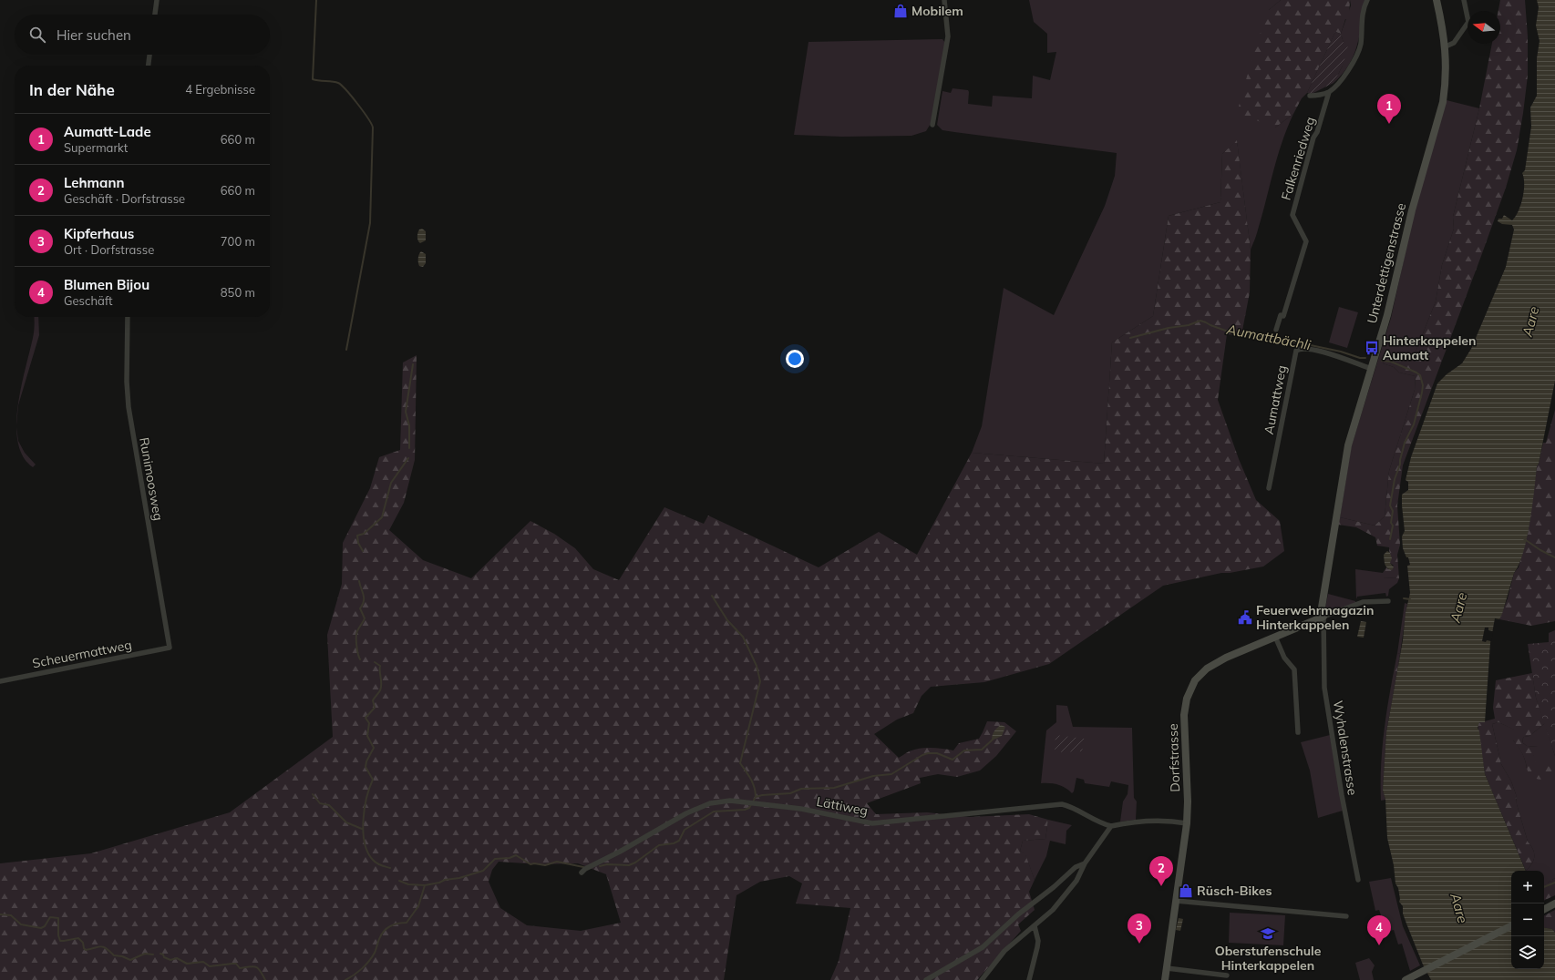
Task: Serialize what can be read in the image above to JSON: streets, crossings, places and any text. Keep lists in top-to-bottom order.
{
  "streets": {
    "street": [
      "Falkenriedweg",
      "Unterdettigenstrasse",
      "Aumattweg",
      "Runimoosweg",
      "Scheuermattweg",
      "Wyhalenstrasse",
      "Dorfstrasse",
      "Lättiweg"
    ]
  },
  "crossings": [
    ["Unterdettigenstrasse", "Aumattweg"],
    ["Unterdettigenstrasse", "Wyhalenstrasse"],
    ["Unterdettigenstrasse", "Dorfstrasse"],
    ["Runimoosweg", "Scheuermattweg"],
    ["Wyhalenstrasse", "Dorfstrasse"]
  ],
  "water": ["Aare", "Aumattbächli"],
  "places": {
    "shop": ["Mobilem", "Rüsch-Bikes"],
    "bus stop": ["Hinterkappelen Aumatt"],
    "public building": ["Feuerwehrmagazin Hinterkappelen"],
    "school or university": ["Oberstufenschule Hinterkappelen"]
  },
  "north": "left",
  "page": {
    "search": "Hier suchen",
    "heading": ["In der Nähe", "4 Ergebnisse"],
    "pins": [
      "1",
      "2",
      "3",
      "4"
    ],
    "list": [
      {
        "mark": "1",
        "name": "Aumatt-Lade",
        "note": "Supermarkt",
        "value": "660 m"
      },
      {
        "mark": "2",
        "name": "Lehmann",
        "note": "Geschäft · Dorfstrasse",
        "value": "660 m"
      },
      {
        "mark": "3",
        "name": "Kipferhaus",
        "note": "Ort · Dorfstrasse",
        "value": "700 m"
      },
      {
        "mark": "4",
        "name": "Blumen Bijou",
        "note": "Geschäft",
        "value": "850 m"
      }
    ],
    "map_buttons": ["+", "−"]
  }
}
